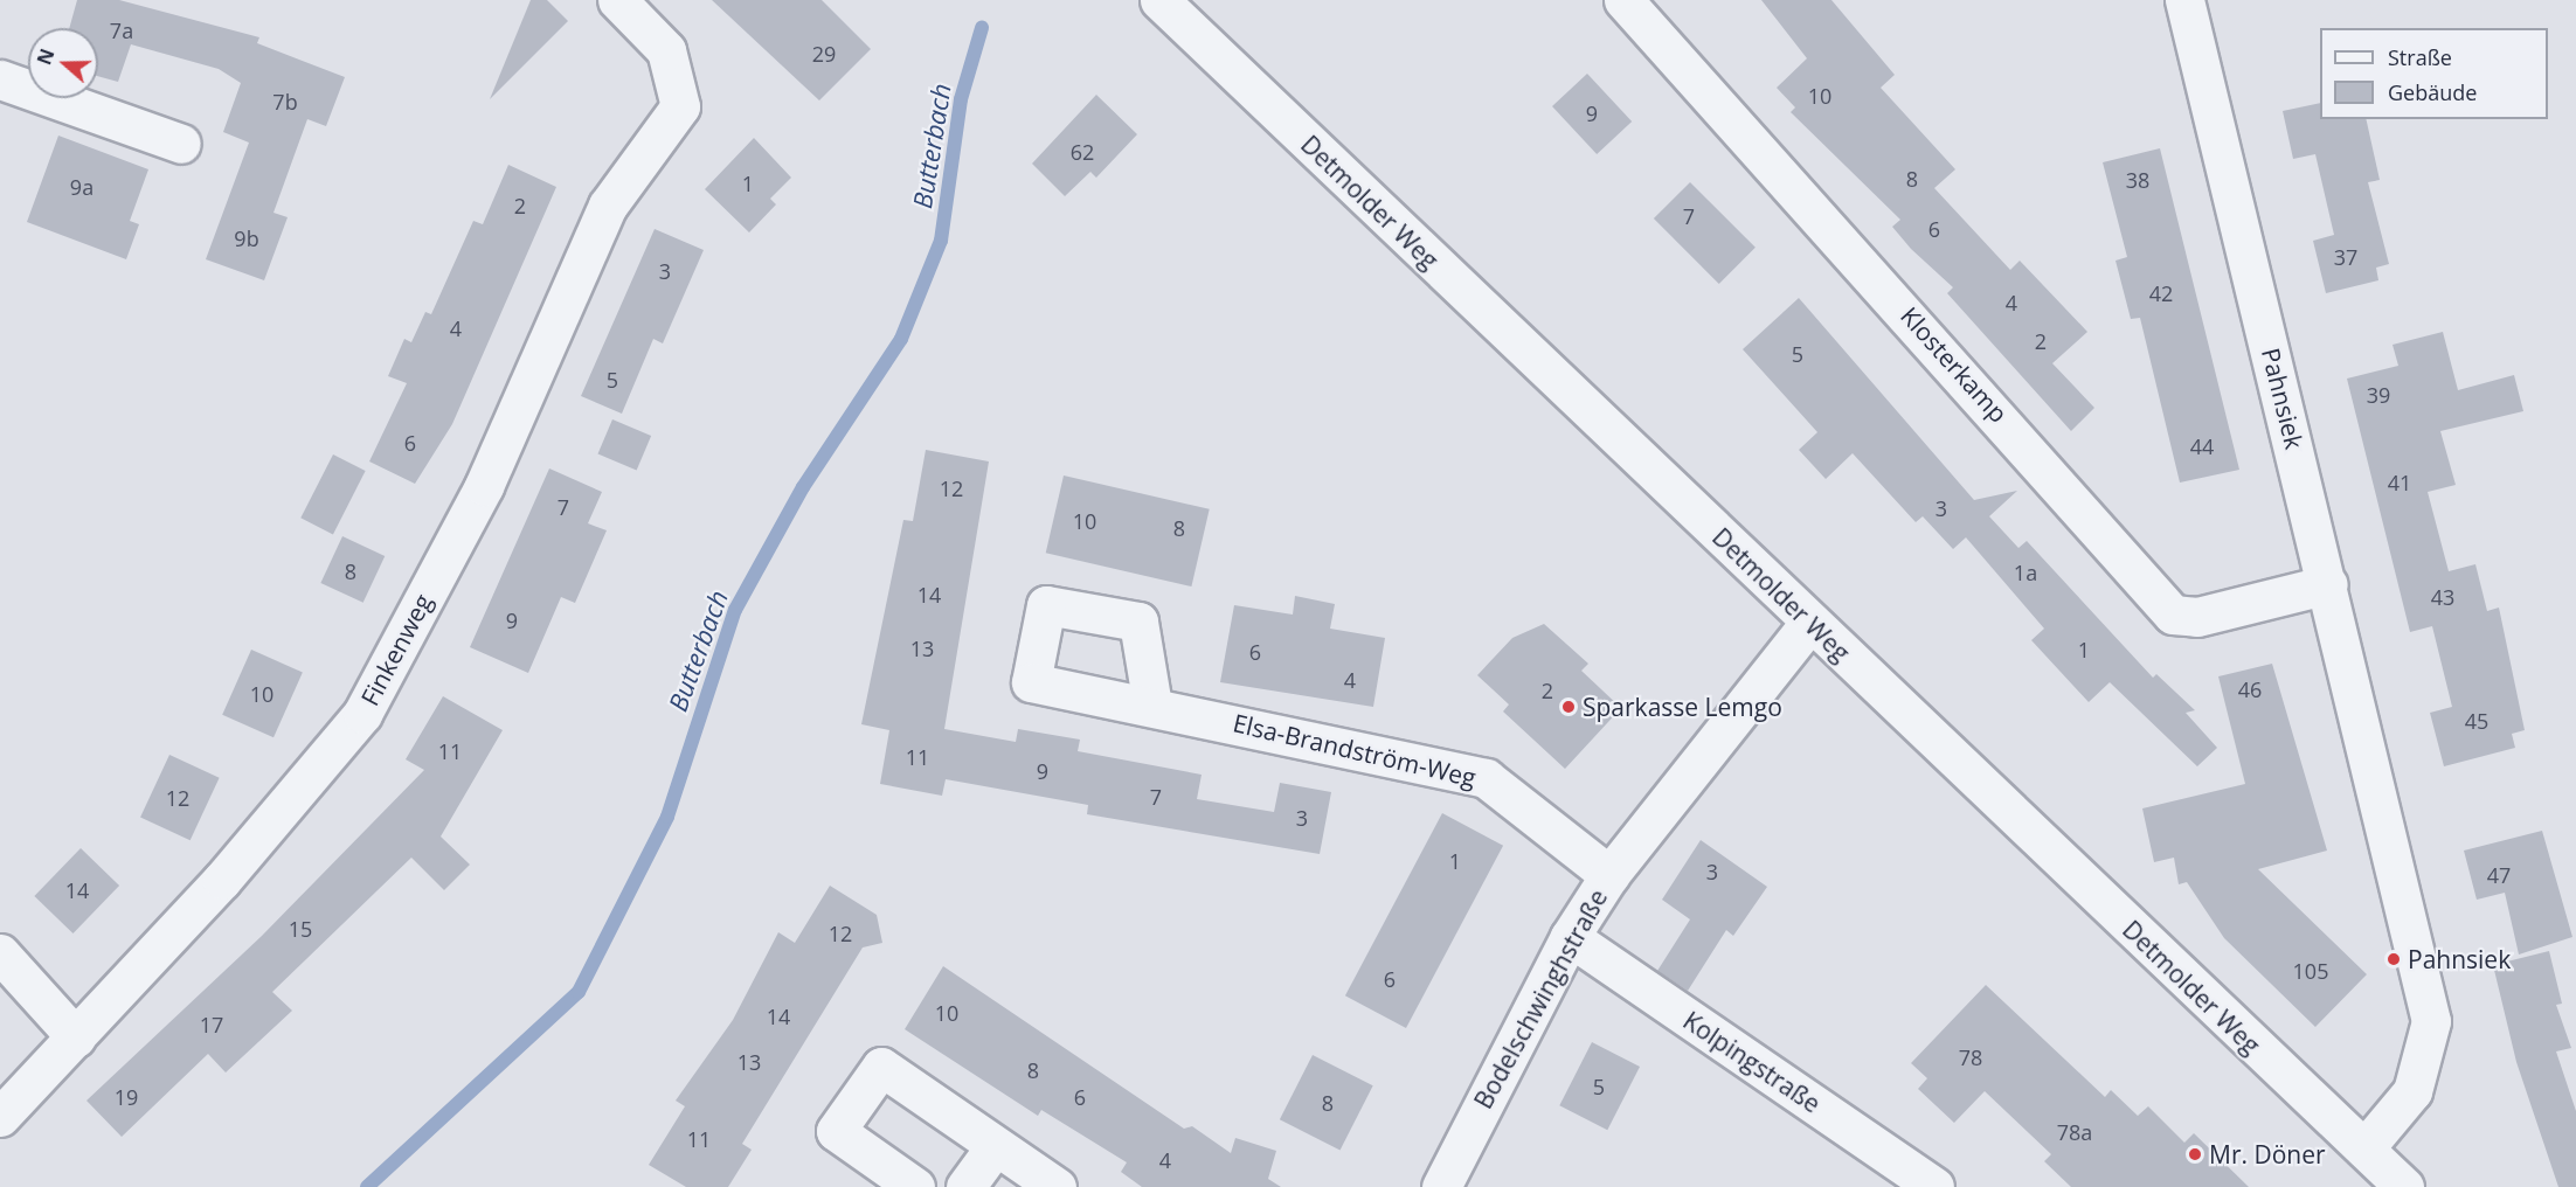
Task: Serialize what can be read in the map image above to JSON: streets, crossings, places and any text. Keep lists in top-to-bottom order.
{
  "streets": {
    "street": [
      "Detmolder Weg",
      "Klosterkamp",
      "Pahnsiek",
      "Finkenweg",
      "Elsa-Brandström-Weg",
      "Bodelschwinghstraße",
      "Kolpingstraße"
    ]
  },
  "crossings": [
    ["Detmolder Weg", "Pahnsiek"],
    ["Detmolder Weg", "Bodelschwinghstraße"],
    ["Klosterkamp", "Pahnsiek"],
    ["Elsa-Brandström-Weg", "Bodelschwinghstraße"],
    ["Bodelschwinghstraße", "Kolpingstraße"]
  ],
  "water": ["Butterbach"],
  "places": ["Sparkasse Lemgo", "Pahnsiek", "Mr. Döner"],
  "house_numbers": [
    "7a",
    "29",
    "10",
    "7b",
    "9",
    "62",
    "8",
    "38",
    "1",
    "9a",
    "2",
    "7",
    "6",
    "9b",
    "37",
    "3",
    "42",
    "4",
    "4",
    "2",
    "5",
    "5",
    "39",
    "6",
    "44",
    "41",
    "12",
    "7",
    "3",
    "10",
    "8",
    "8",
    "1a",
    "14",
    "43",
    "9",
    "13",
    "1",
    "6",
    "4",
    "46",
    "2",
    "10",
    "45",
    "11",
    "11",
    "9",
    "7",
    "12",
    "3",
    "1",
    "3",
    "47",
    "14",
    "15",
    "12",
    "105",
    "6",
    "10",
    "14",
    "17",
    "78",
    "13",
    "8",
    "5",
    "19",
    "6",
    "8",
    "78a",
    "11",
    "4"
  ],
  "legend": ["Straße", "Gebäude"],
  "north": "left"
}
